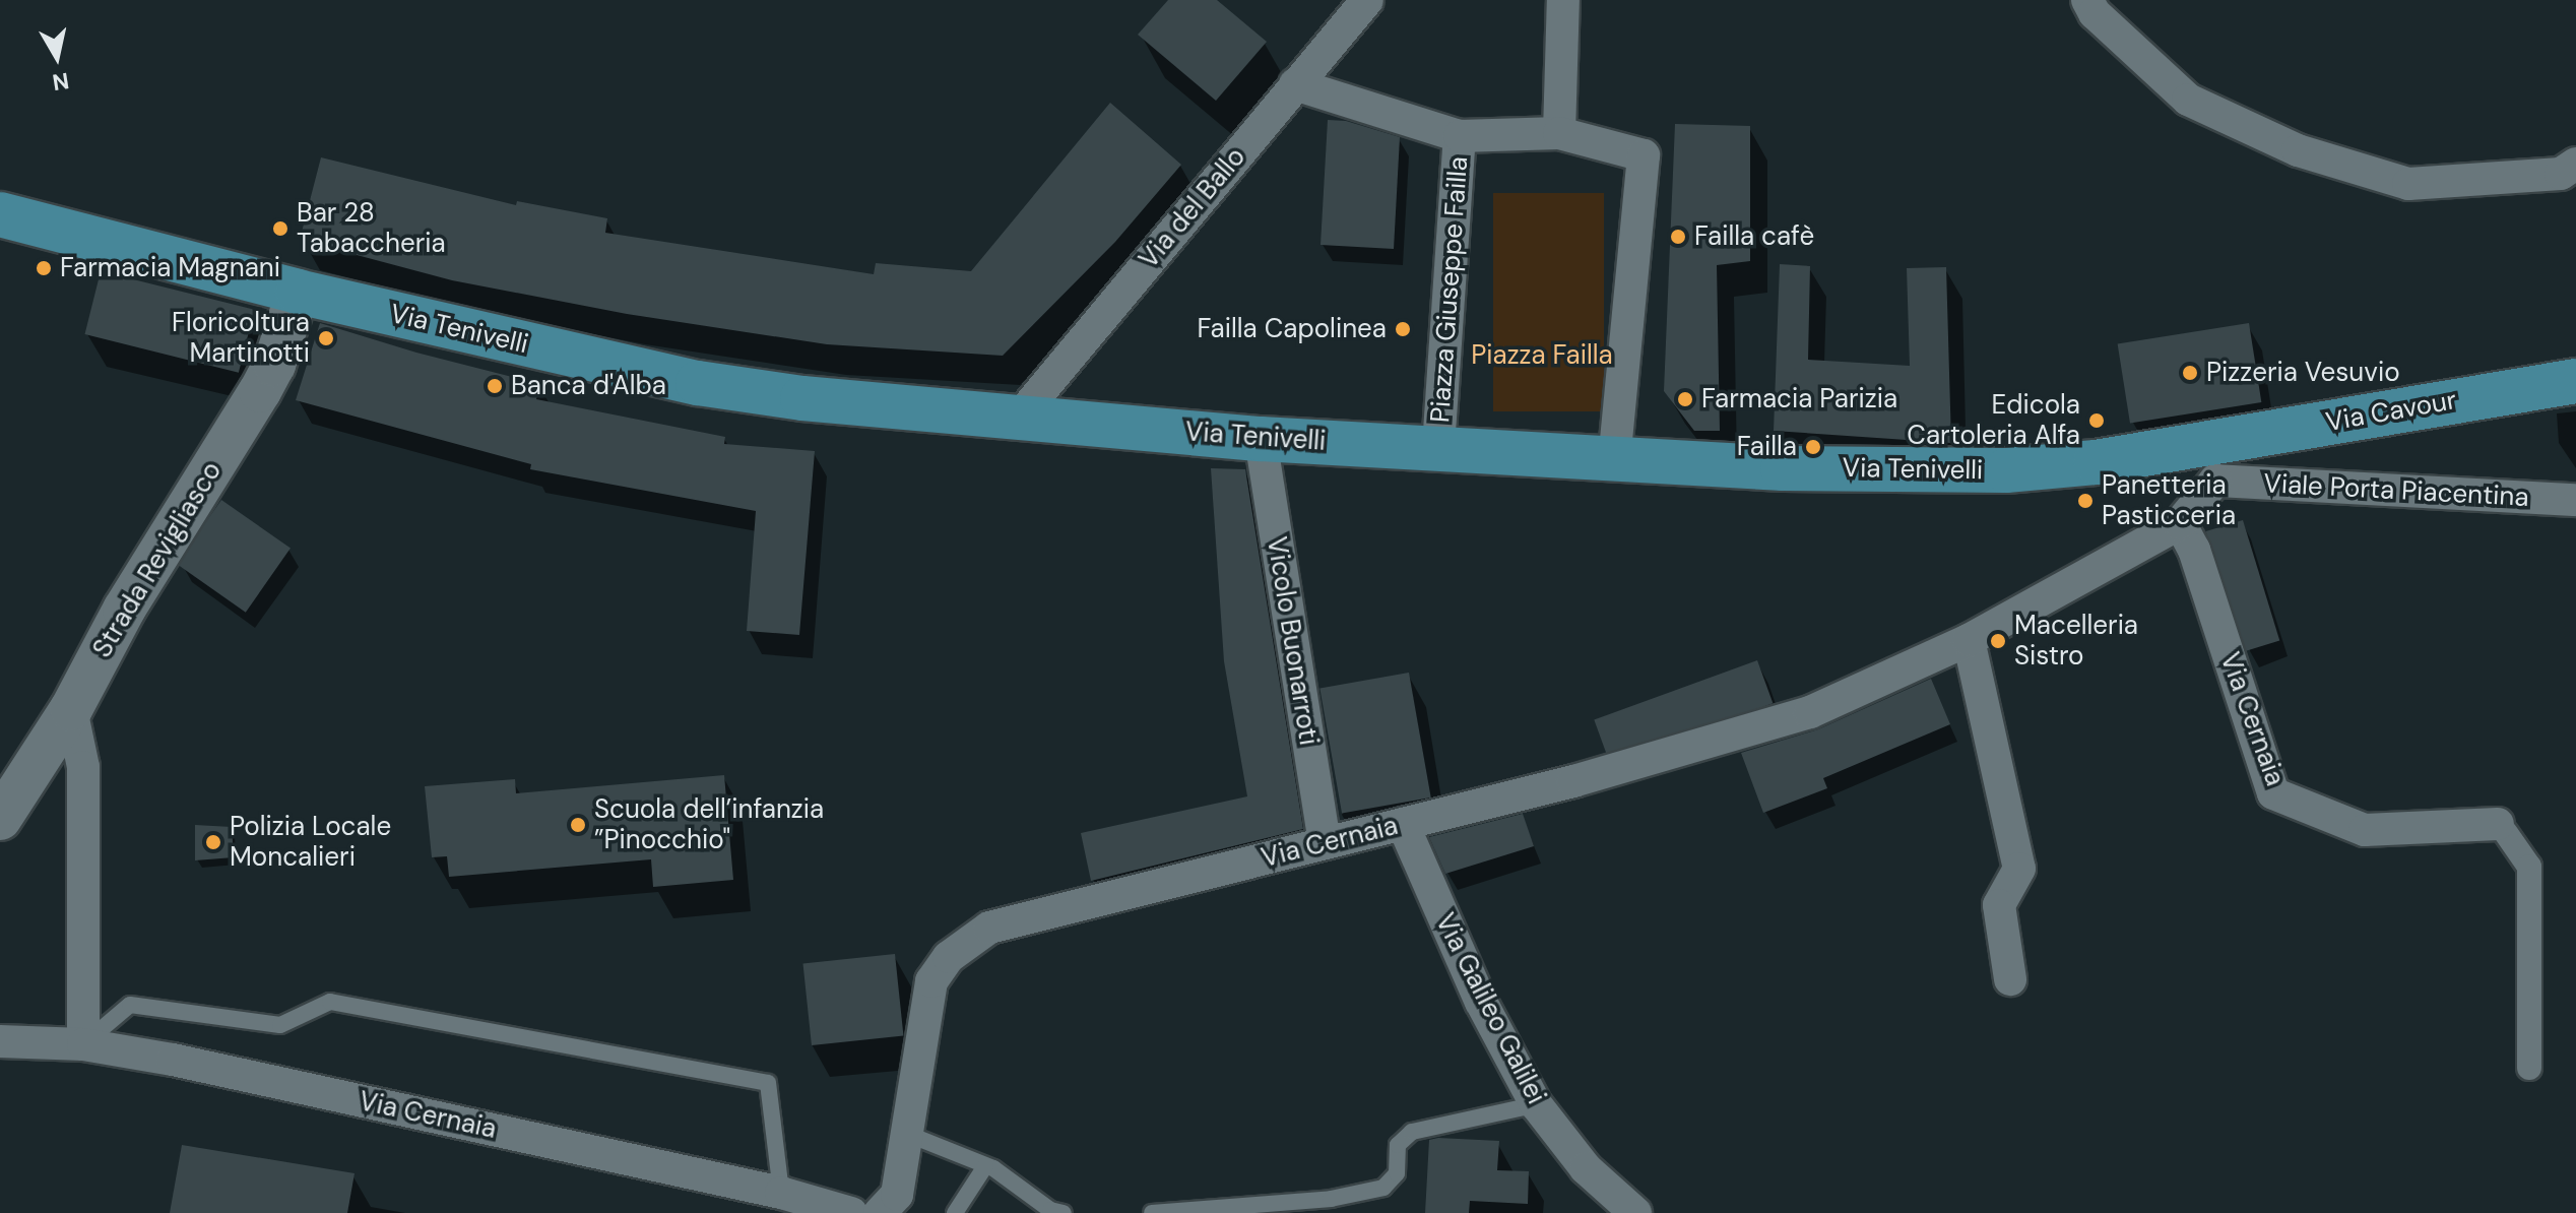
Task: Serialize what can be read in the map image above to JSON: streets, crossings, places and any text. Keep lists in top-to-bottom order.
{
  "streets": {
    "main road": ["Via Tenivelli", "Via Cavour"],
    "street": [
      "Via del Ballo",
      "Piazza Giuseppe Failla",
      "Viale Porta Piacentina",
      "Strada Revigliasco",
      "Vicolo Buonarroti",
      "Via Cernaia",
      "Via Galileo Galilei"
    ]
  },
  "crossings": [
    ["Via del Ballo", "Via Tenivelli"],
    ["Piazza Giuseppe Failla", "Via Tenivelli"],
    ["Via Tenivelli", "Via Cavour"],
    ["Via Tenivelli", "Viale Porta Piacentina"],
    ["Via Tenivelli", "Strada Revigliasco"],
    ["Via Tenivelli", "Vicolo Buonarroti"],
    ["Via Tenivelli", "Via Cernaia"],
    ["Via Cavour", "Viale Porta Piacentina"],
    ["Via Cavour", "Via Cernaia"],
    ["Viale Porta Piacentina", "Via Cernaia"],
    ["Vicolo Buonarroti", "Via Cernaia"],
    ["Via Cernaia", "Via Galileo Galilei"]
  ],
  "parks": ["Piazza Failla"],
  "places": [
    "Bar 28 Tabaccheria",
    "Failla cafè",
    "Farmacia Magnani",
    "Failla Capolinea",
    "Floricoltura Martinotti",
    "Pizzeria Vesuvio",
    "Banca d'Alba",
    "Farmacia Parizia",
    "Edicola Cartoleria Alfa",
    "Failla",
    "Panetteria Pasticceria",
    "Macelleria Sistro",
    "Scuola dell’infanzia ”Pinocchio\"",
    "Polizia Locale Moncalieri"
  ],
  "north": "bottom"
}
